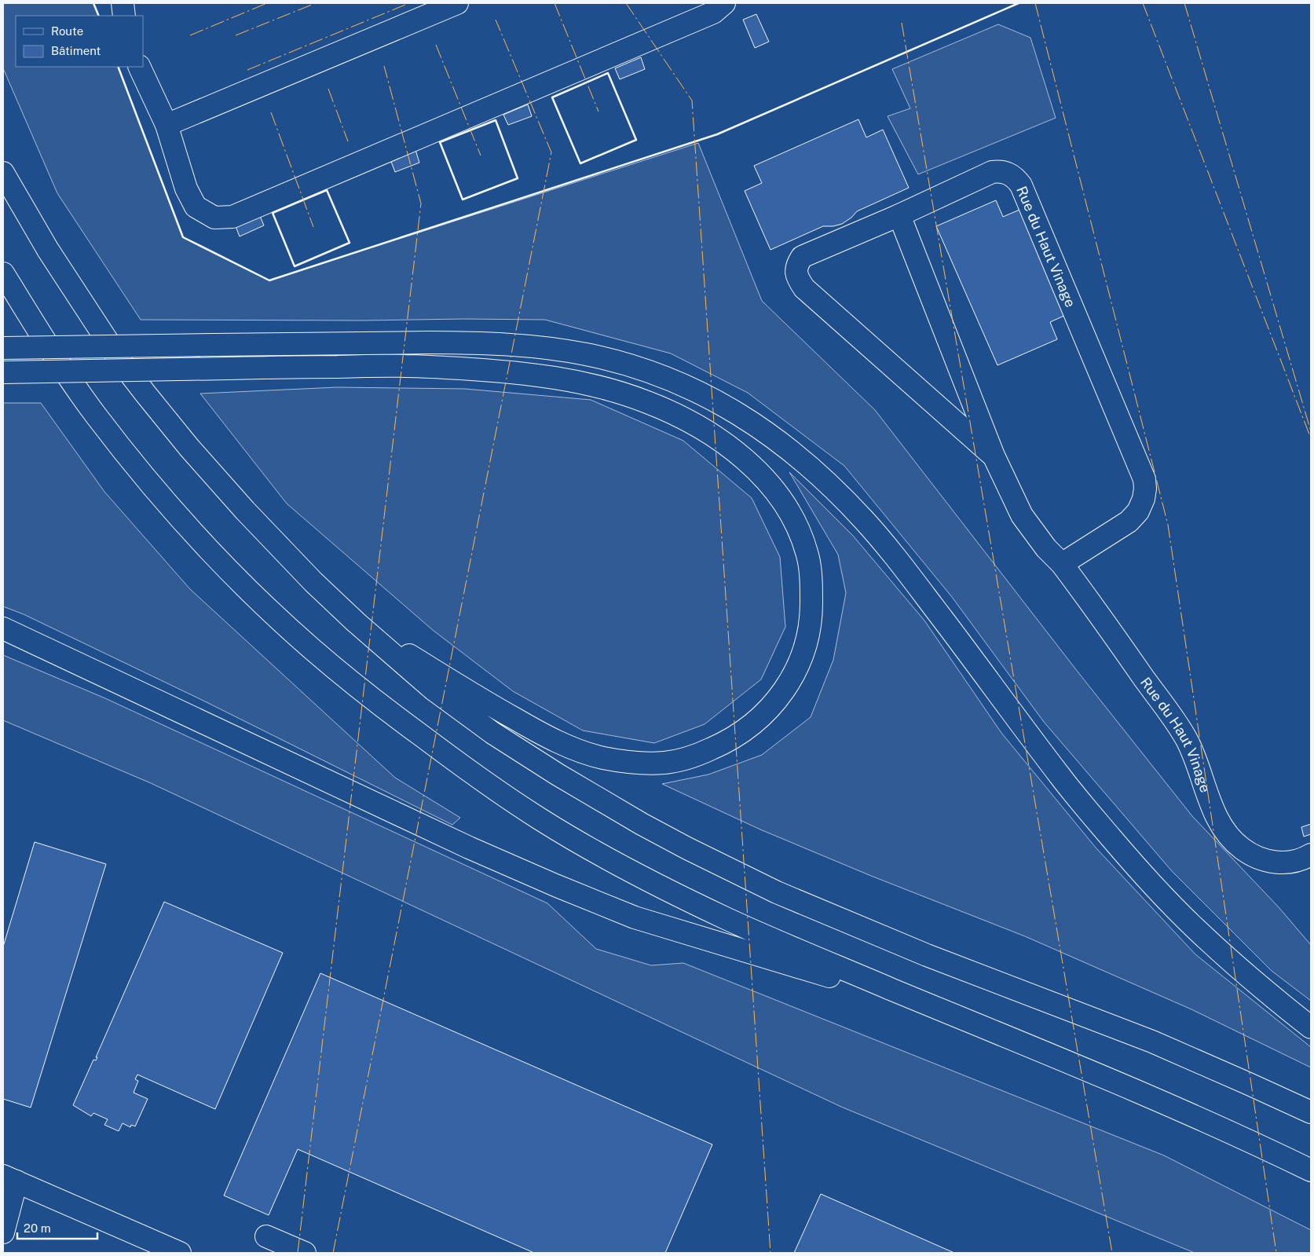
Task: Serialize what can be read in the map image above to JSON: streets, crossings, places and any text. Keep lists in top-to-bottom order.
{
  "streets": {
    "main road": ["Rue du Haut Vinage"]
  },
  "legend": ["Route", "Bâtiment"],
  "scale_bar": "20 m"
}
